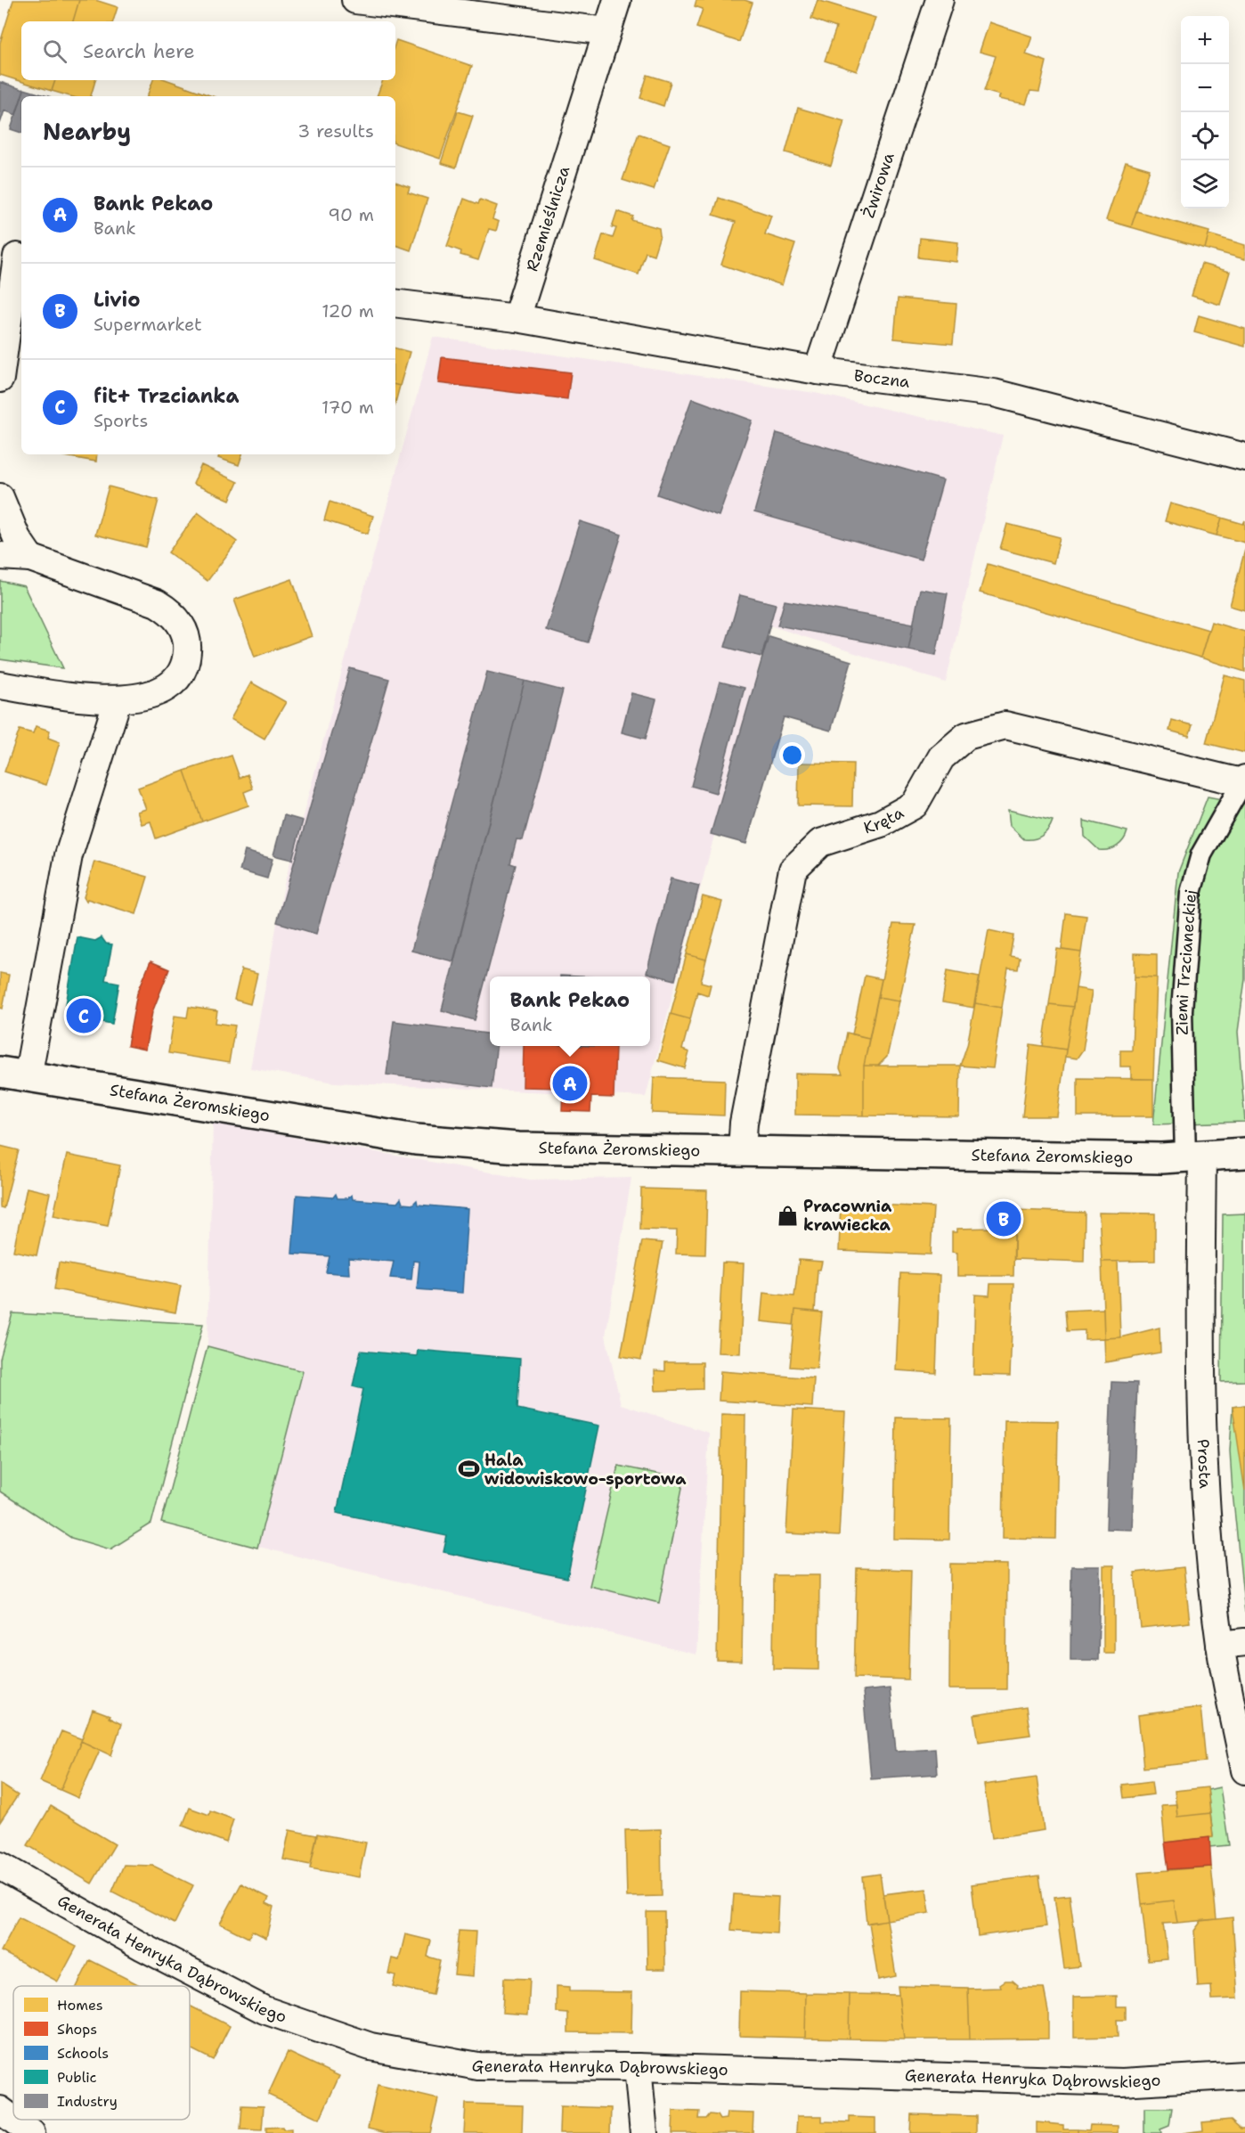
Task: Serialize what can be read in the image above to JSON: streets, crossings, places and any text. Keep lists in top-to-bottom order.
{
  "streets": {
    "main road": ["Stefana Żeromskiego"],
    "street": [
      "Żwirowa",
      "Rzemieślnicza",
      "Boczna",
      "Kręta",
      "Ziemi Trzcianeckiej",
      "Prosta",
      "Generała Henryka Dąbrowskiego"
    ]
  },
  "crossings": [
    ["Żwirowa", "Boczna"],
    ["Rzemieślnicza", "Boczna"],
    ["Kręta", "Ziemi Trzcianeckiej"],
    ["Kręta", "Stefana Żeromskiego"],
    ["Ziemi Trzcianeckiej", "Stefana Żeromskiego"],
    ["Ziemi Trzcianeckiej", "Prosta"],
    ["Stefana Żeromskiego", "Prosta"]
  ],
  "places": {
    "shop": ["Pracownia krawiecka"],
    "sports": ["Hala widowiskowo-sportowa"]
  },
  "legend": [
    "Homes",
    "Shops",
    "Schools",
    "Public",
    "Industry"
  ],
  "page": {
    "map_buttons": ["+", "−"],
    "search": "Search here",
    "heading": ["Nearby", "3 results"],
    "list": [
      {
        "mark": "A",
        "name": "Bank Pekao",
        "note": "Bank",
        "value": "90 m"
      },
      {
        "mark": "B",
        "name": "Livio",
        "note": "Supermarket",
        "value": "120 m"
      },
      {
        "mark": "C",
        "name": "fit+ Trzcianka",
        "note": "Sports",
        "value": "170 m"
      }
    ],
    "popup": ["Bank Pekao", "Bank"],
    "pins": ["C", "A", "B"]
  }
}
